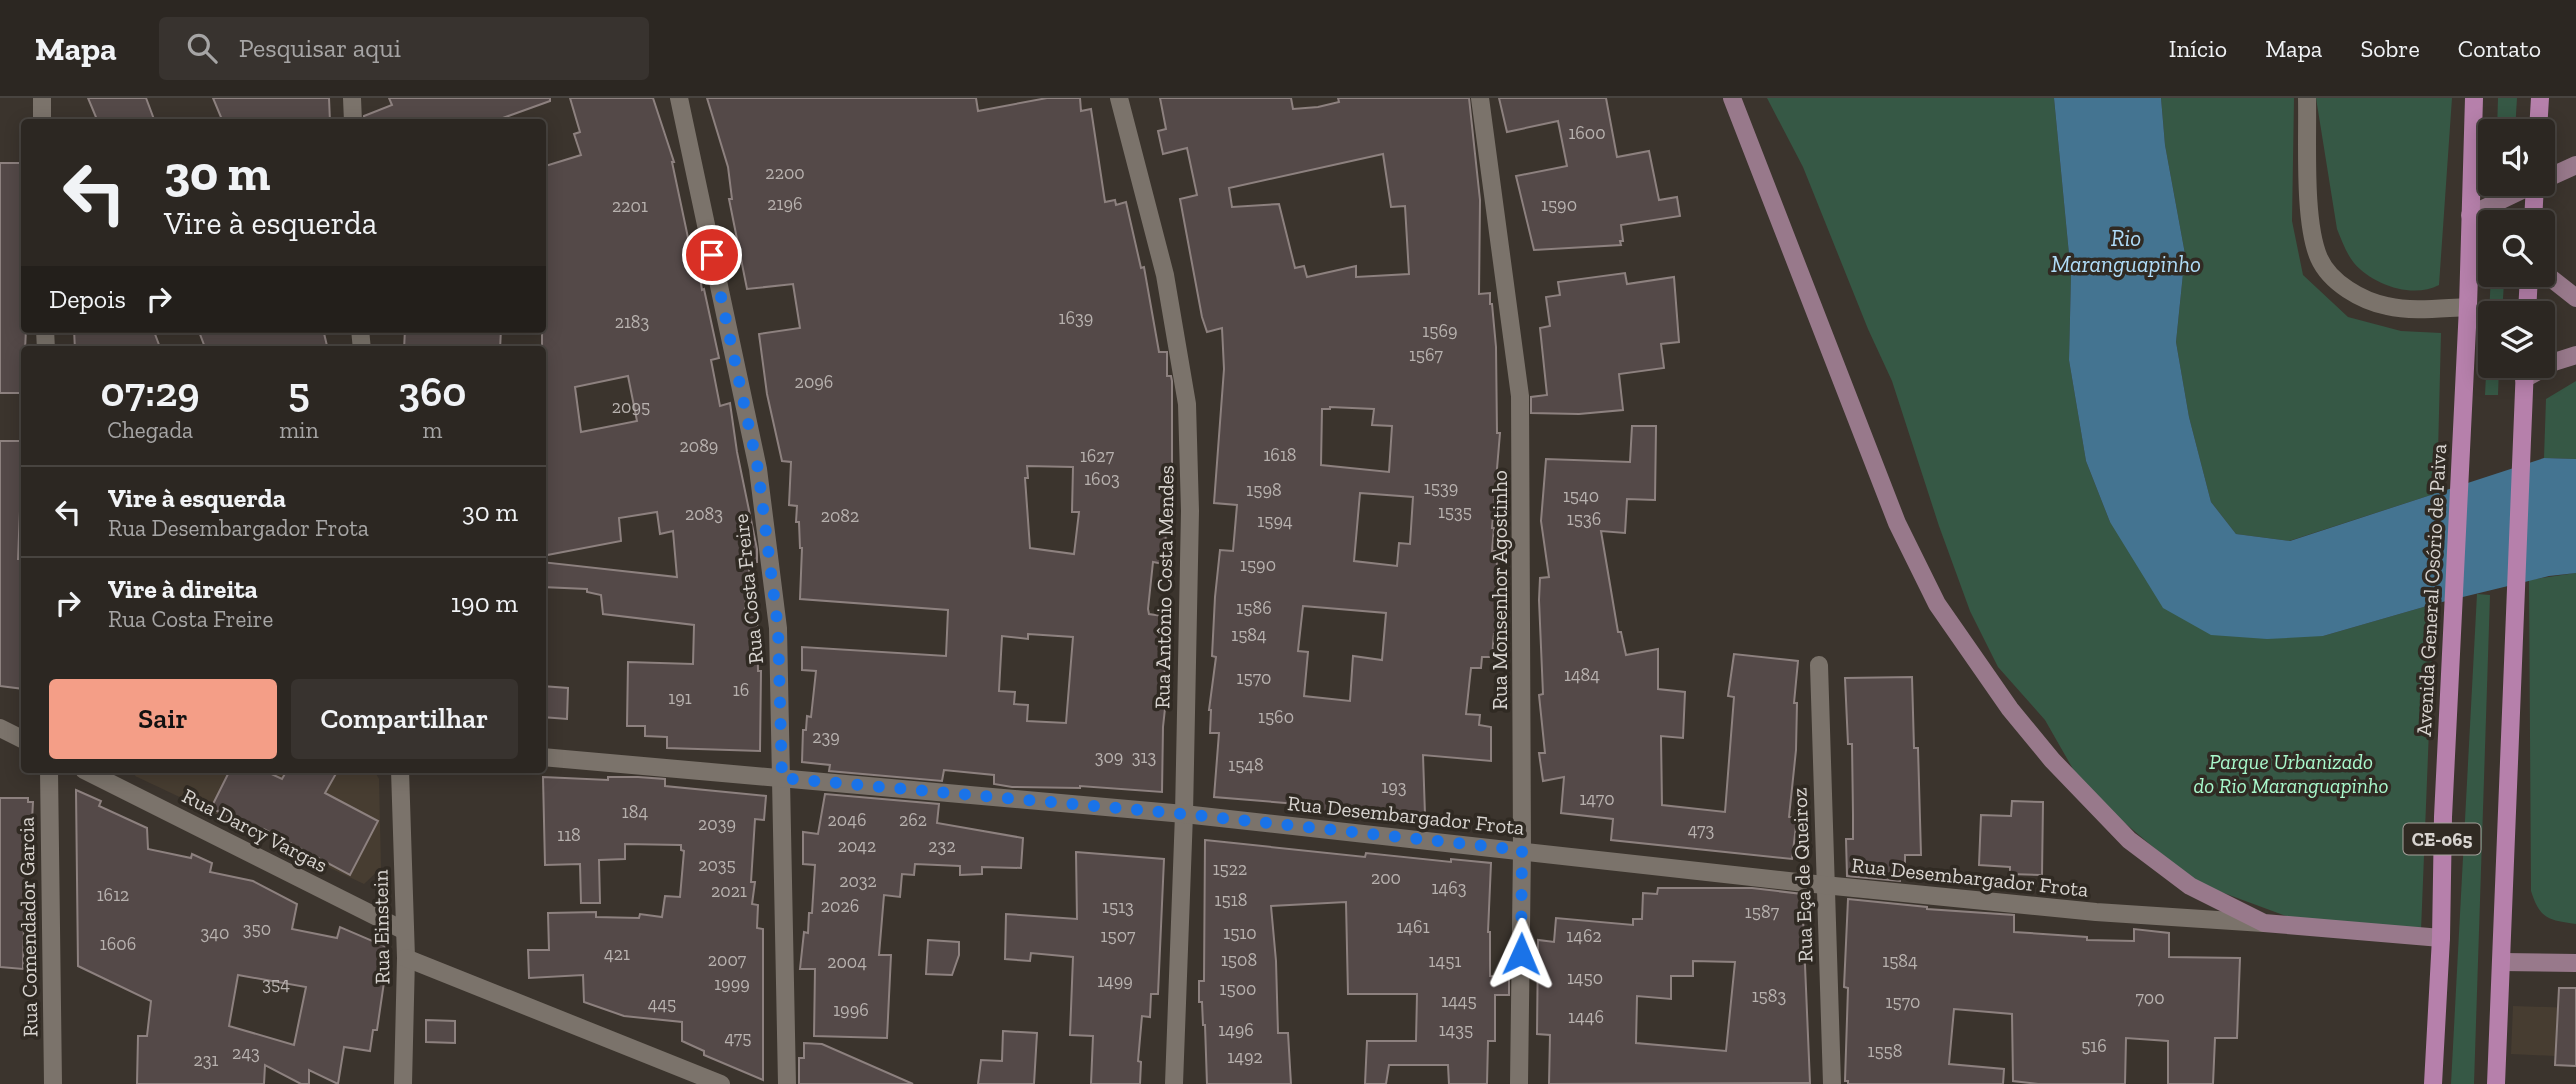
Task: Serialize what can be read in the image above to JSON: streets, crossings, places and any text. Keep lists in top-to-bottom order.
{
  "streets": {
    "main road": ["Avenida General Osório de Paiva", "CE-065"],
    "street": [
      "Rua Antônio Costa Mendes",
      "Rua Costa Freire",
      "Rua Monsenhor Agostinho",
      "Rua Desembargador Frota",
      "Rua Darcy Vargas",
      "Rua Eça de Queiroz",
      "Rua Comendador Garcia",
      "Rua Einstein"
    ]
  },
  "crossings": [
    ["Rua Antônio Costa Mendes", "Rua Desembargador Frota"],
    ["Rua Costa Freire", "Rua Desembargador Frota"],
    ["Rua Monsenhor Agostinho", "Rua Desembargador Frota"],
    ["Rua Desembargador Frota", "Rua Eça de Queiroz"],
    ["Rua Darcy Vargas", "Rua Einstein"]
  ],
  "water": ["Rio Maranguapinho"],
  "parks": ["Parque Urbanizado do Rio Maranguapinho"],
  "house_numbers": [
    "1600",
    "2200",
    "2196",
    "1590",
    "2201",
    "1639",
    "2183",
    "1569",
    "1567",
    "2096",
    "2095",
    "2089",
    "1618",
    "1627",
    "1603",
    "1539",
    "1598",
    "1540",
    "1535",
    "2083",
    "2082",
    "1536",
    "1594",
    "1590",
    "1586",
    "1584",
    "1484",
    "1570",
    "16",
    "191",
    "1560",
    "239",
    "309",
    "313",
    "1548",
    "193",
    "1470",
    "184",
    "2046",
    "262",
    "2039",
    "473",
    "118",
    "2042",
    "232",
    "2035",
    "1522",
    "200",
    "2032",
    "1463",
    "2021",
    "1612",
    "1518",
    "2026",
    "1513",
    "1587",
    "1461",
    "350",
    "340",
    "1510",
    "1507",
    "1462",
    "1606",
    "421",
    "2007",
    "1508",
    "1451",
    "1584",
    "2004",
    "1450",
    "1499",
    "354",
    "1999",
    "1500",
    "1583",
    "700",
    "1445",
    "1570",
    "445",
    "1996",
    "1446",
    "1496",
    "1435",
    "475",
    "516",
    "1558",
    "243",
    "1492",
    "231"
  ],
  "page": {
    "header": "Mapa",
    "search": "Pesquisar aqui",
    "nav": [
      "Início",
      "Mapa",
      "Sobre",
      "Contato"
    ],
    "turn": ["30 m", "Vire à esquerda"],
    "then": "Depois",
    "eta": [
      "07:29",
      "Chegada",
      "5",
      "min",
      "360",
      "m"
    ],
    "list": [
      {
        "name": "Vire à esquerda",
        "note": "Rua Desembargador Frota",
        "value": "30 m"
      },
      {
        "name": "Vire à direita",
        "note": "Rua Costa Freire",
        "value": "190 m"
      }
    ],
    "buttons": ["Sair", "Compartilhar"]
  }
}
